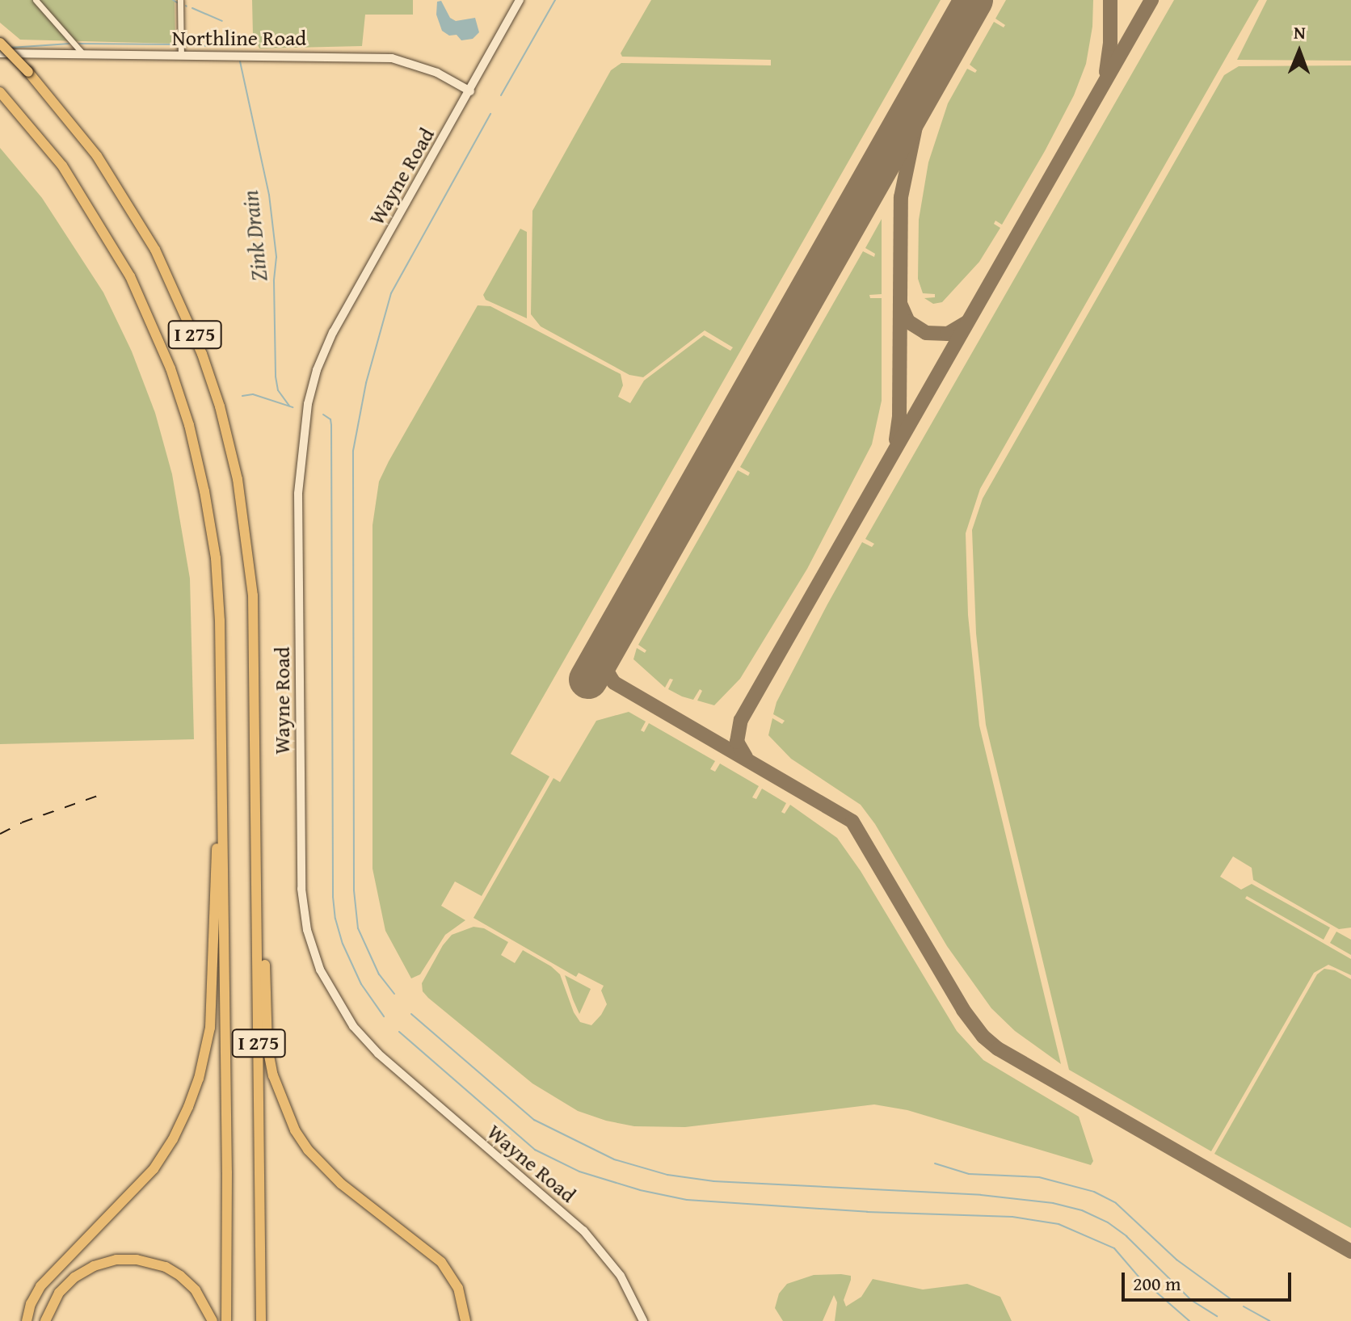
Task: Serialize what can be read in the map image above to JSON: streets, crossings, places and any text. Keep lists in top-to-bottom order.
{
  "streets": {
    "highway": ["I 275"],
    "main road": ["Northline Road", "Wayne Road"]
  },
  "crossings": [
    ["Northline Road", "Wayne Road"]
  ],
  "water": ["Zink Drain"],
  "scale_bar": "200 m",
  "north": "top"
}
